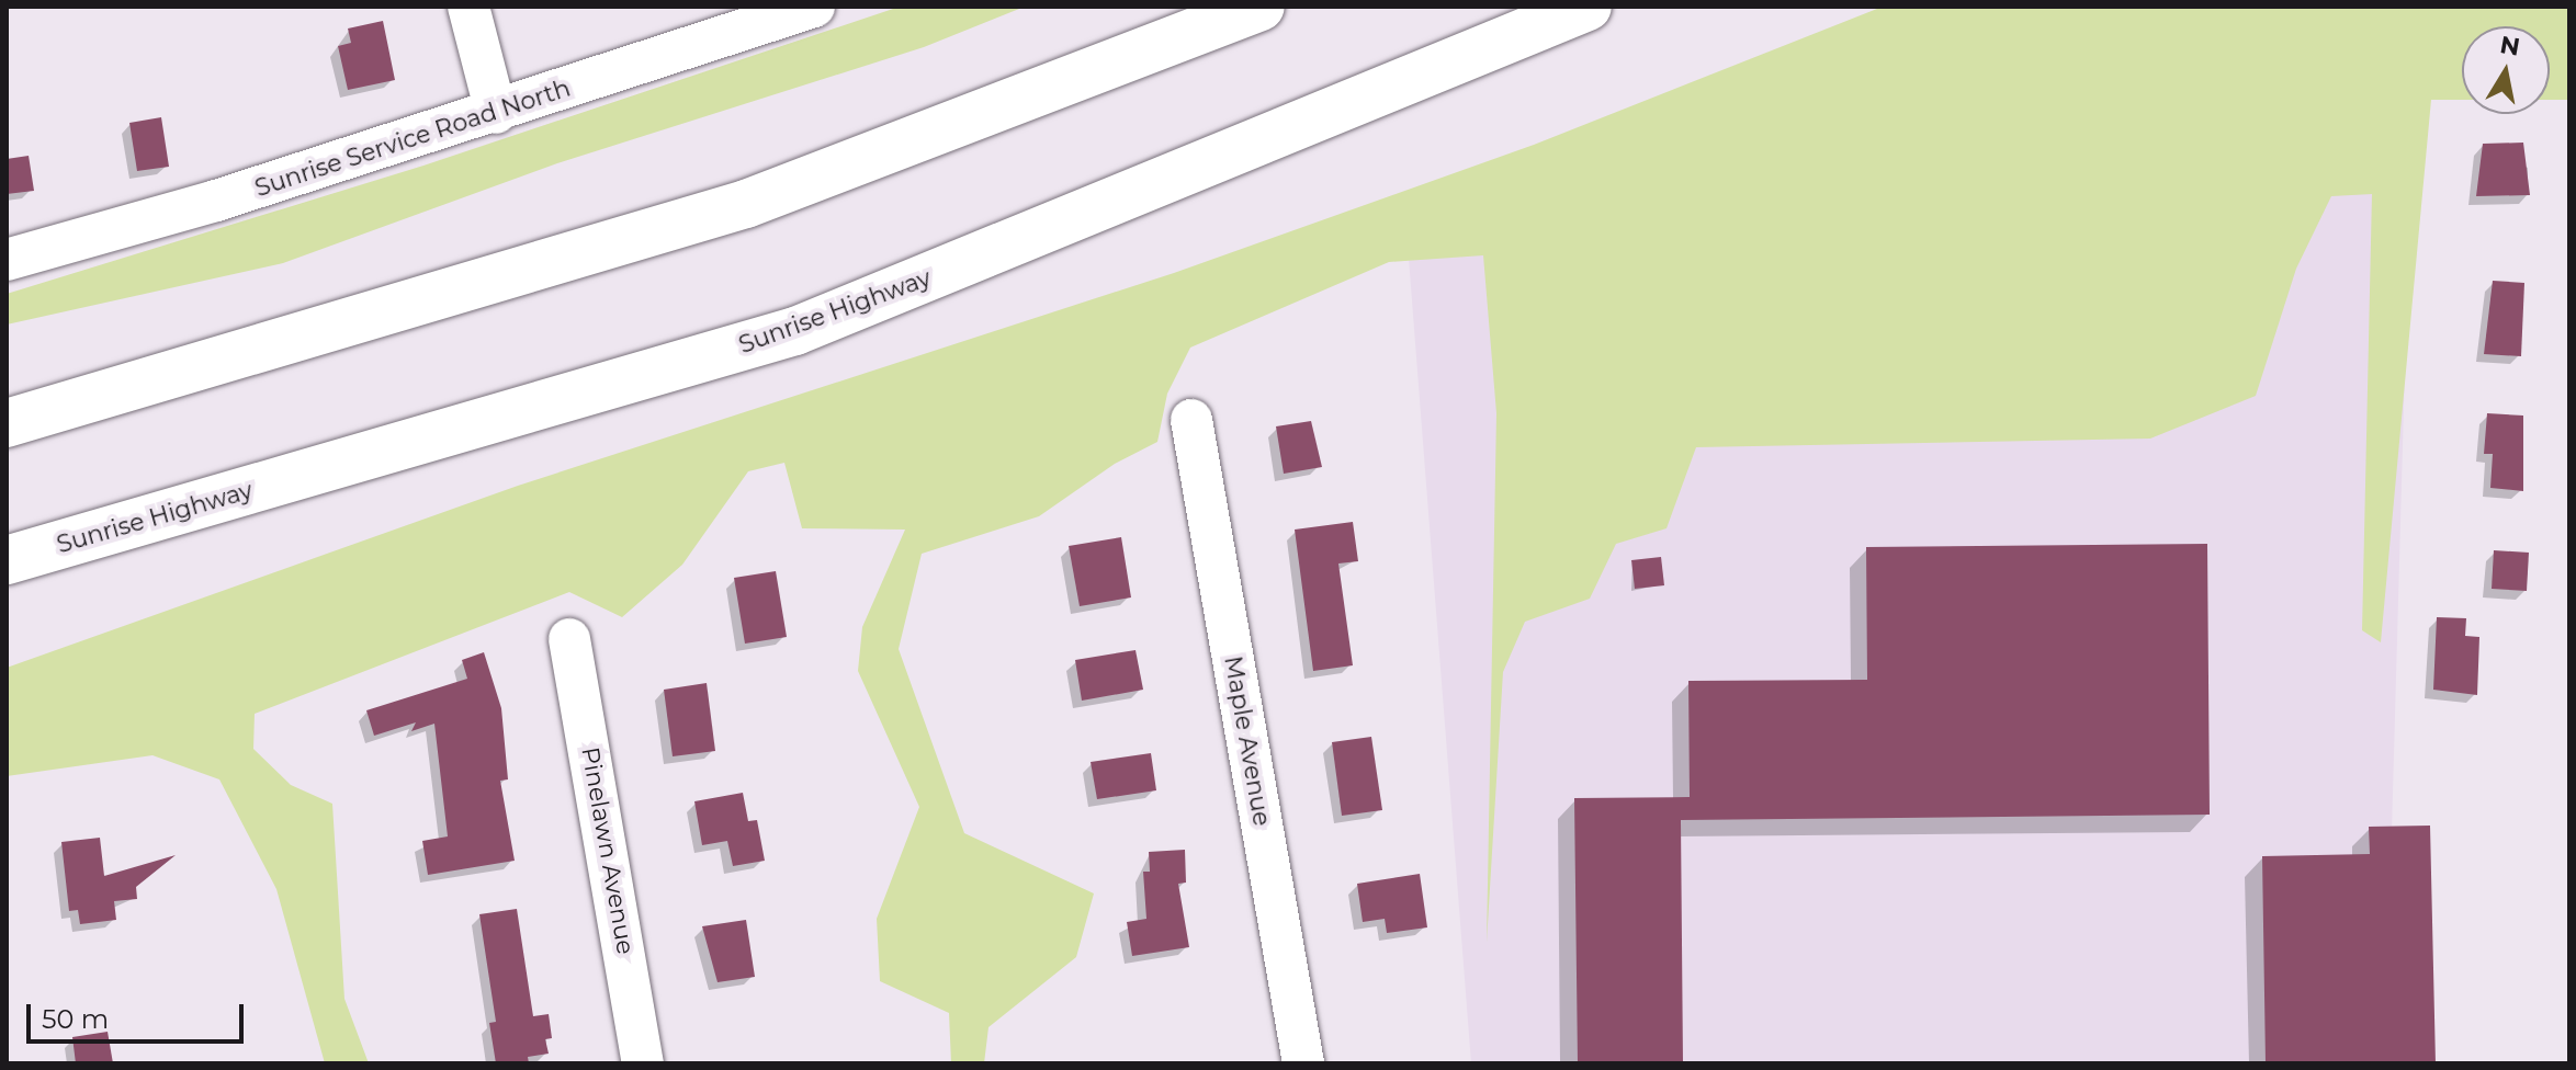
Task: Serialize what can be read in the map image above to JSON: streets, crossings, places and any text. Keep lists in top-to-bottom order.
{
  "streets": {
    "highway": ["Sunrise Highway"],
    "street": ["Sunrise Service Road North", "Maple Avenue", "Pinelawn Avenue"]
  },
  "scale_bar": "50 m",
  "north": "top"
}
